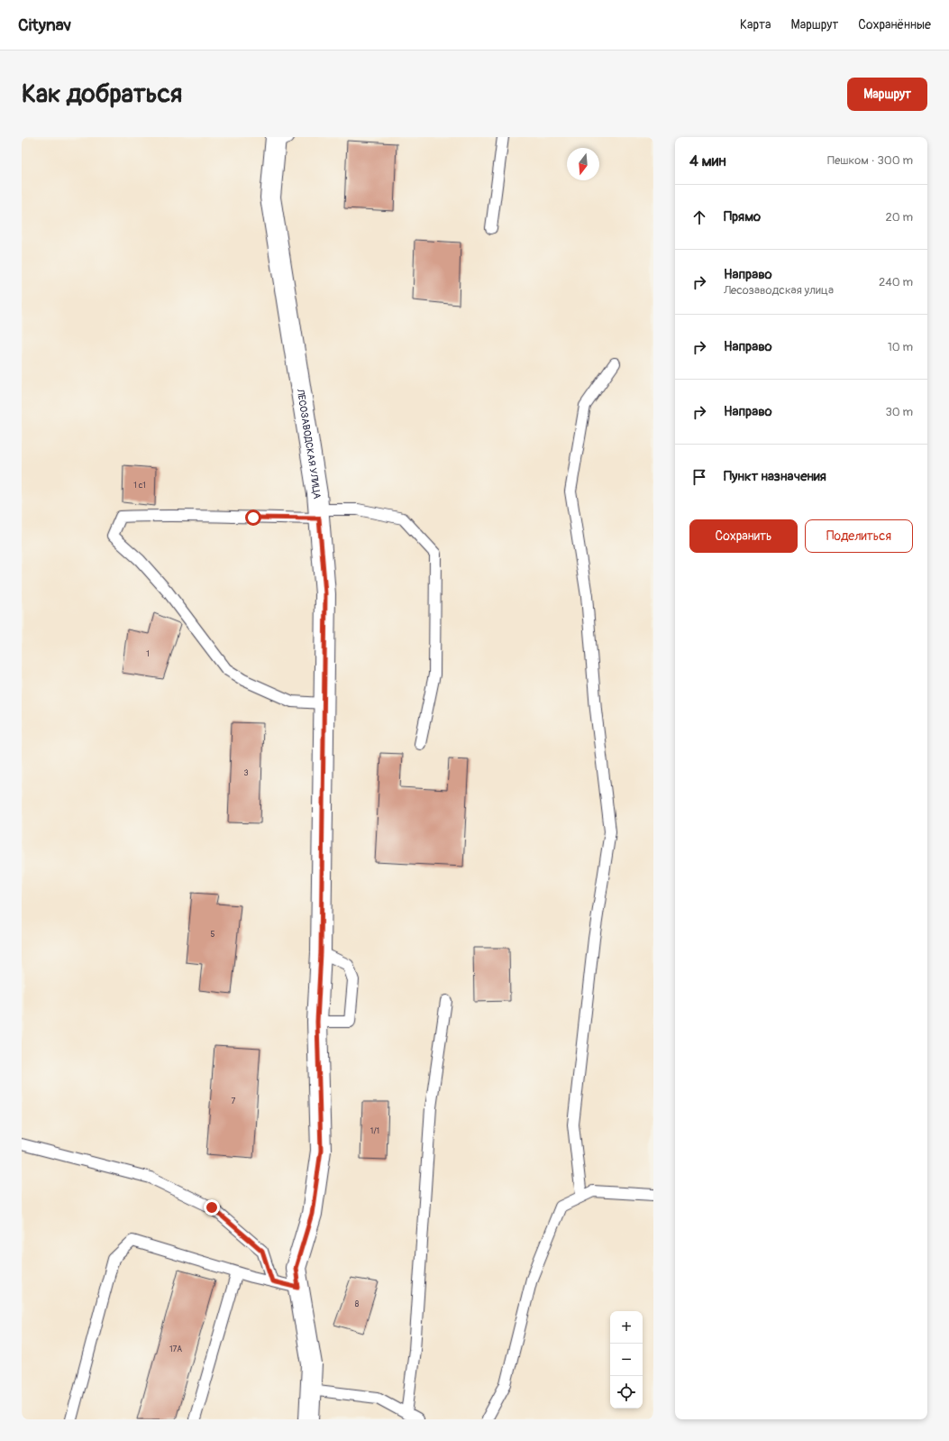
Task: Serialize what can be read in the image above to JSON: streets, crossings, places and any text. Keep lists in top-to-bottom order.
{
  "streets": {
    "street": ["ЛЕСОЗАВОДСКАЯ УЛИЦА"]
  },
  "house_numbers": [
    "1 с1",
    "1",
    "3",
    "5",
    "7",
    "1/1",
    "8",
    "17А"
  ],
  "north": "bottom",
  "page": {
    "header": "Citynav",
    "nav": ["Карта", "Маршрут", "Сохранённые"],
    "buttons": [
      "Маршрут",
      ["Сохранить", "Поделиться"]
    ],
    "title": "Как добраться",
    "heading": ["4 мин", "Пешком · 300 m"],
    "list": [
      ["Прямо", "20 m"],
      ["Направо", "Лесозаводская улица", "240 m"],
      ["Направо", "10 m"],
      ["Направо", "30 m"],
      "Пункт назначения"
    ],
    "map_buttons": ["+", "−"]
  }
}
